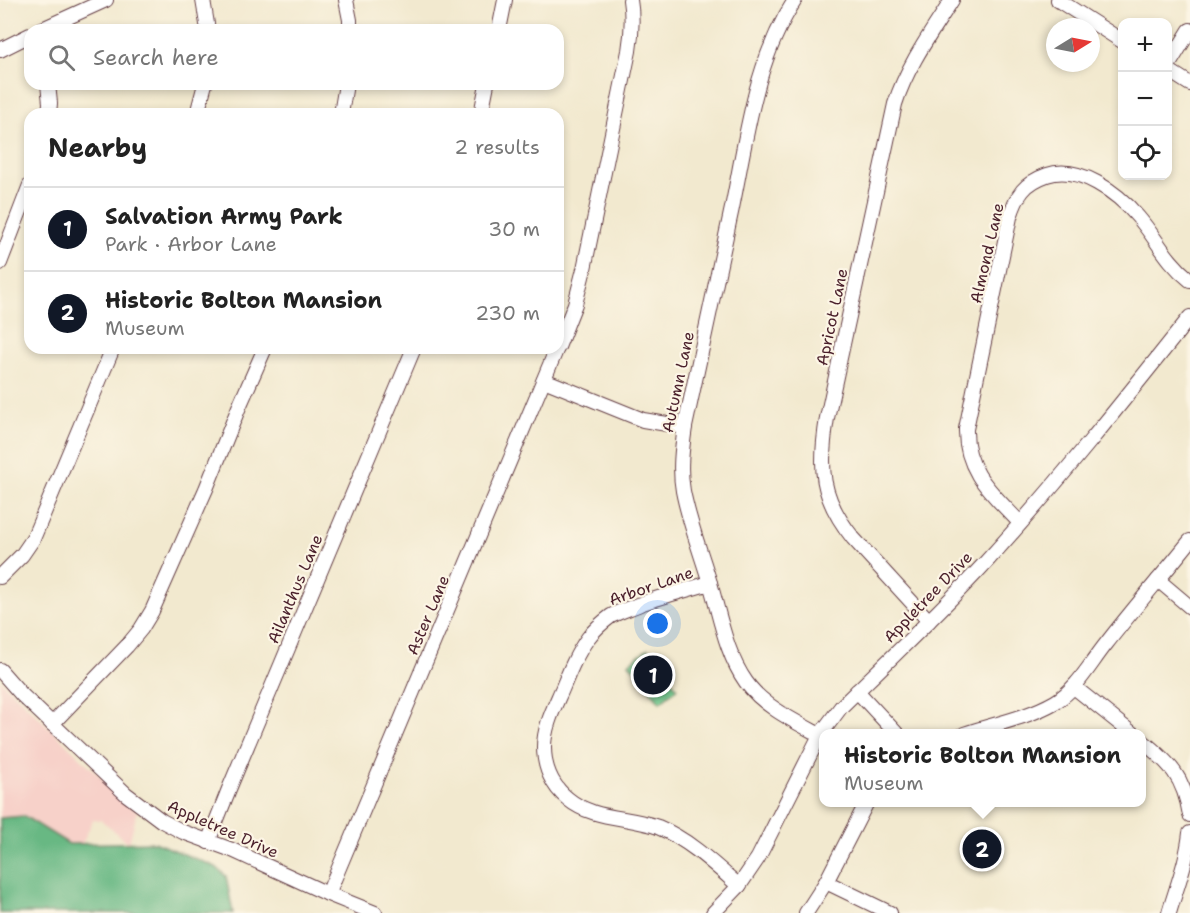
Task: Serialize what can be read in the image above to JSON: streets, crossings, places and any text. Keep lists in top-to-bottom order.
{
  "streets": {
    "street": [
      "Almond Lane",
      "Apricot Lane",
      "Autumn Lane",
      "Arbor Lane",
      "Ailanthus Lane",
      "Appletree Drive",
      "Aster Lane"
    ]
  },
  "crossings": [
    ["Almond Lane", "Appletree Drive"],
    ["Apricot Lane", "Appletree Drive"],
    ["Autumn Lane", "Arbor Lane"],
    ["Arbor Lane", "Appletree Drive"],
    ["Ailanthus Lane", "Appletree Drive"],
    ["Appletree Drive", "Aster Lane"]
  ],
  "north": "right",
  "page": {
    "map_buttons": ["+", "−"],
    "search": "Search here",
    "heading": ["Nearby", "2 results"],
    "list": [
      {
        "mark": "1",
        "name": "Salvation Army Park",
        "note": "Park · Arbor Lane",
        "value": "30 m"
      },
      {
        "mark": "2",
        "name": "Historic Bolton Mansion",
        "note": "Museum",
        "value": "230 m"
      }
    ],
    "pins": ["1", "2"],
    "popup": ["Historic Bolton Mansion", "Museum"]
  }
}
